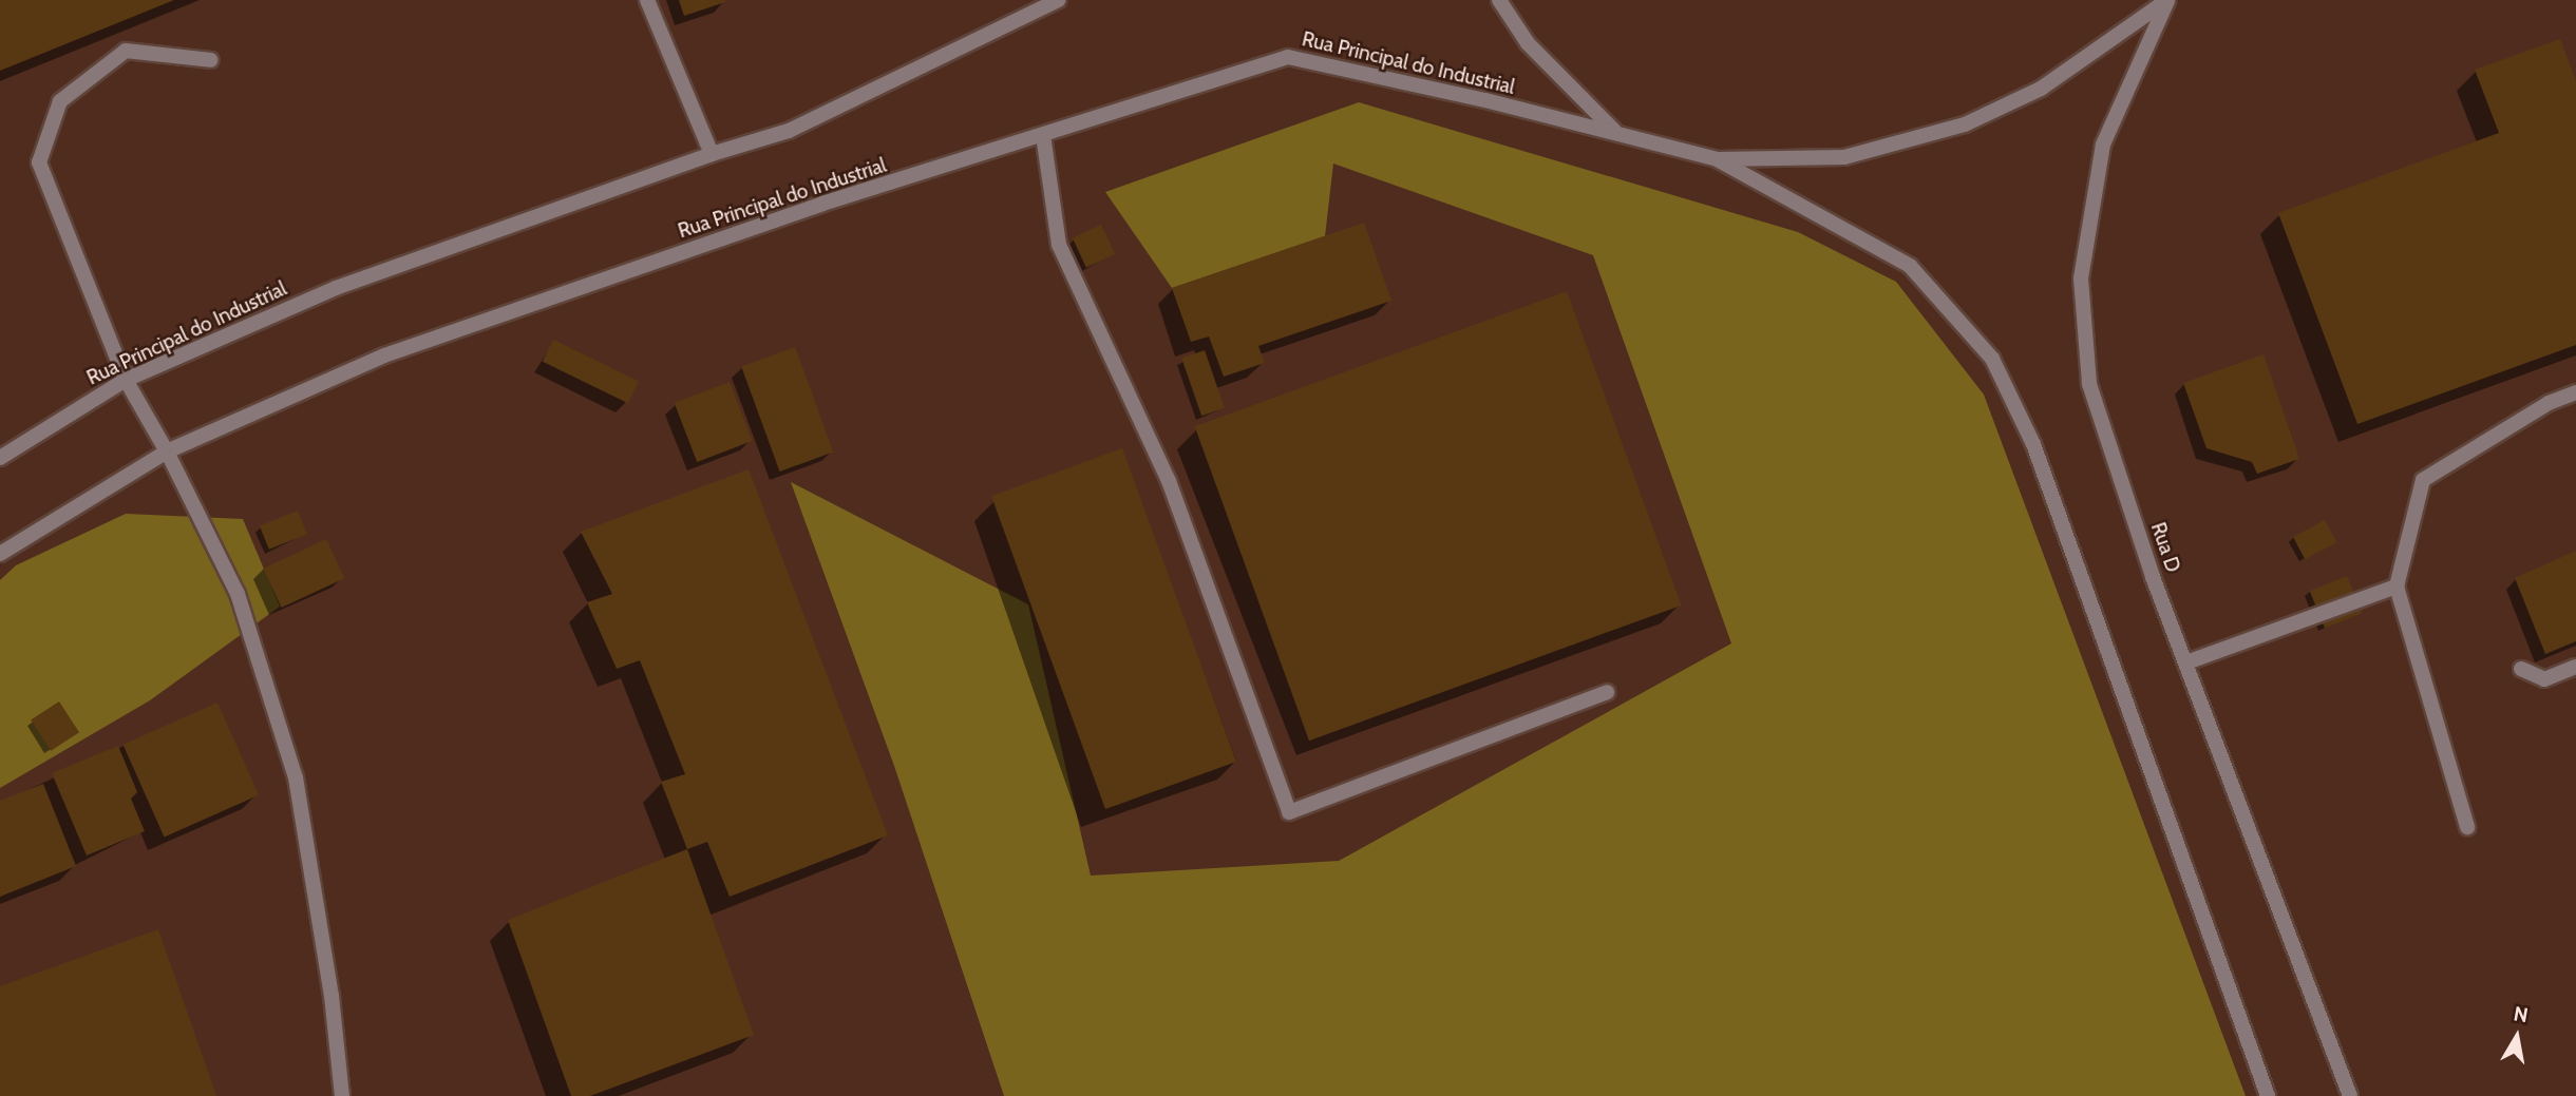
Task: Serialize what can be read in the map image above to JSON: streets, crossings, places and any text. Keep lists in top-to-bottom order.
{
  "streets": {
    "street": ["Rua Principal do Industrial", "Rua D"]
  },
  "north": "top"
}
